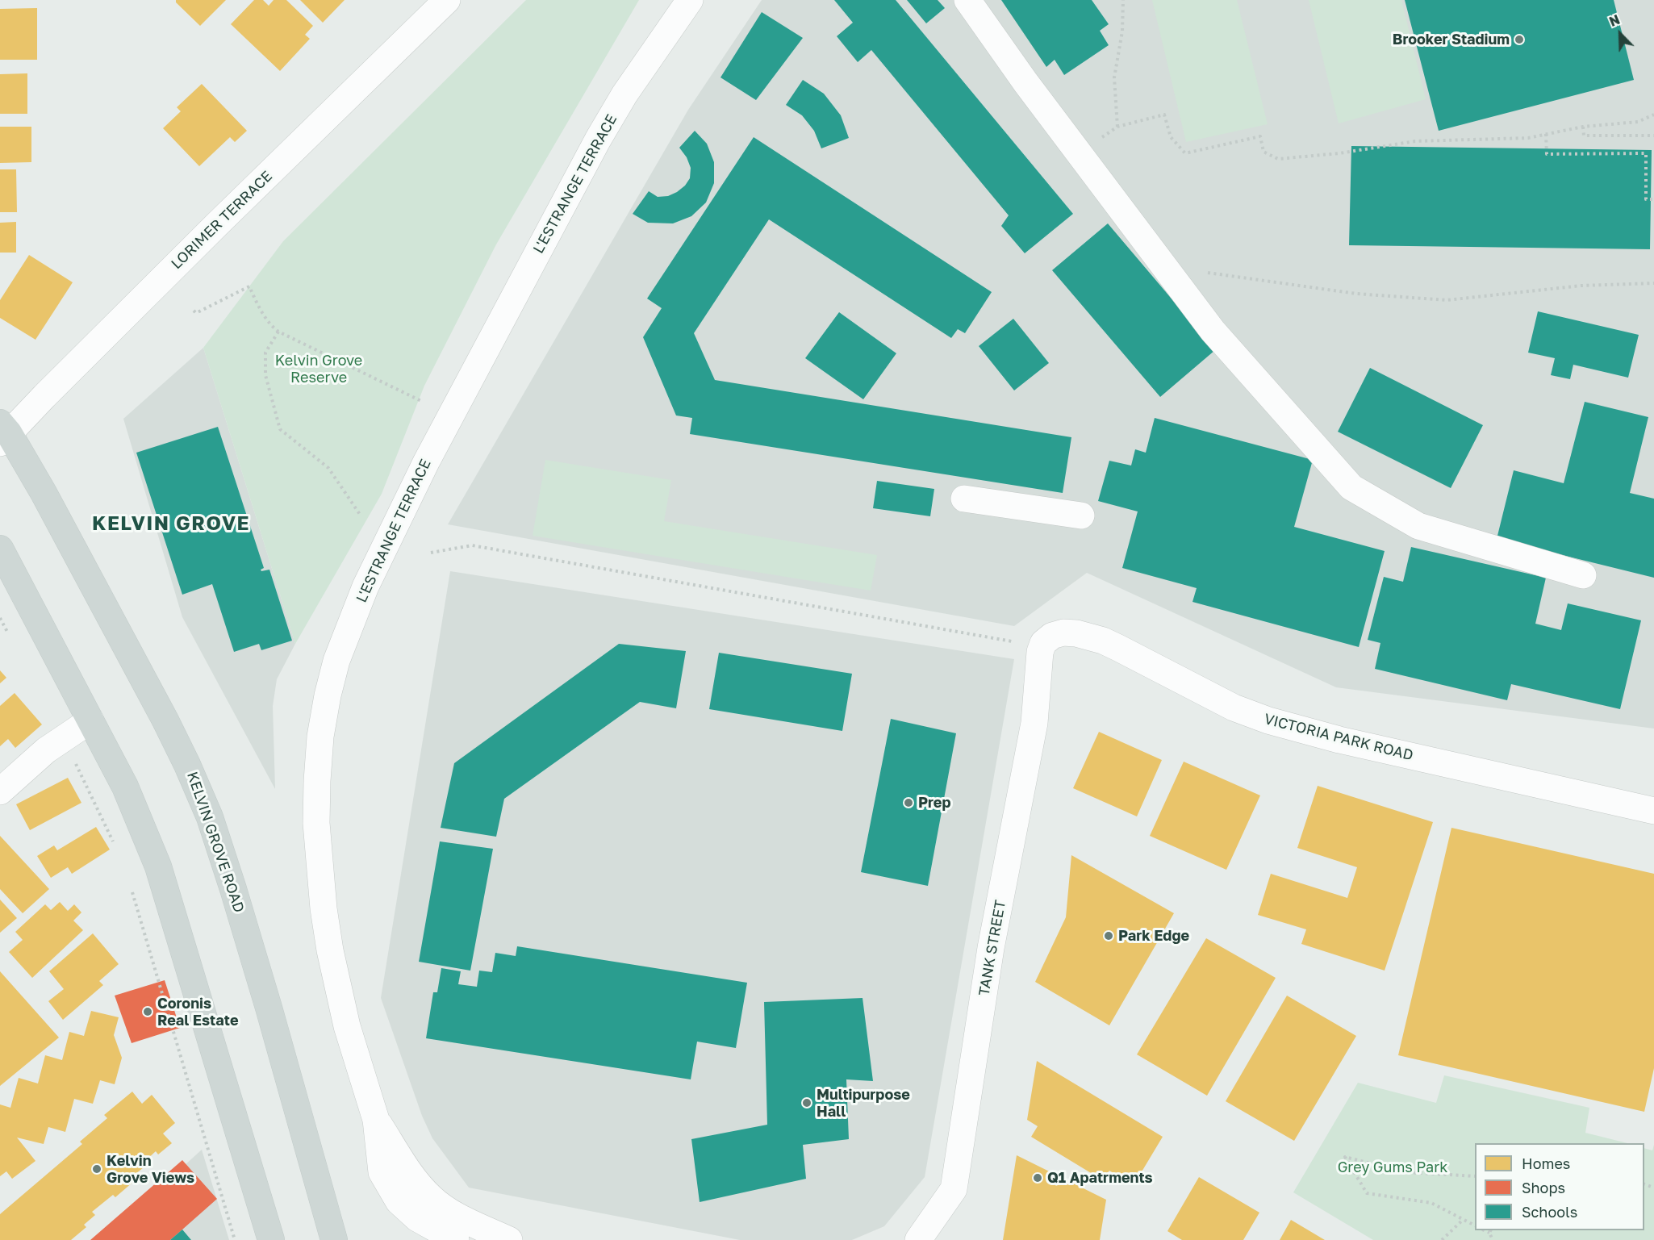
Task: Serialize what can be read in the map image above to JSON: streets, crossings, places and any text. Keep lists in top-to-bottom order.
{
  "streets": {
    "main road": ["KELVIN GROVE ROAD"],
    "street": [
      "L'ESTRANGE TERRACE",
      "LORIMER TERRACE",
      "VICTORIA PARK ROAD",
      "TANK STREET"
    ]
  },
  "crossings": [
    ["LORIMER TERRACE", "KELVIN GROVE ROAD"],
    ["VICTORIA PARK ROAD", "TANK STREET"]
  ],
  "districts": ["KELVIN GROVE"],
  "parks": ["Kelvin Grove Reserve", "Grey Gums Park"],
  "places": [
    "Brooker Stadium",
    "Prep",
    "Park Edge",
    "Coronis Real Estate",
    "Multipurpose Hall",
    "Kelvin Grove Views",
    "Q1 Apatrments"
  ],
  "legend": ["Homes", "Shops", "Schools"],
  "north": "top left"
}
